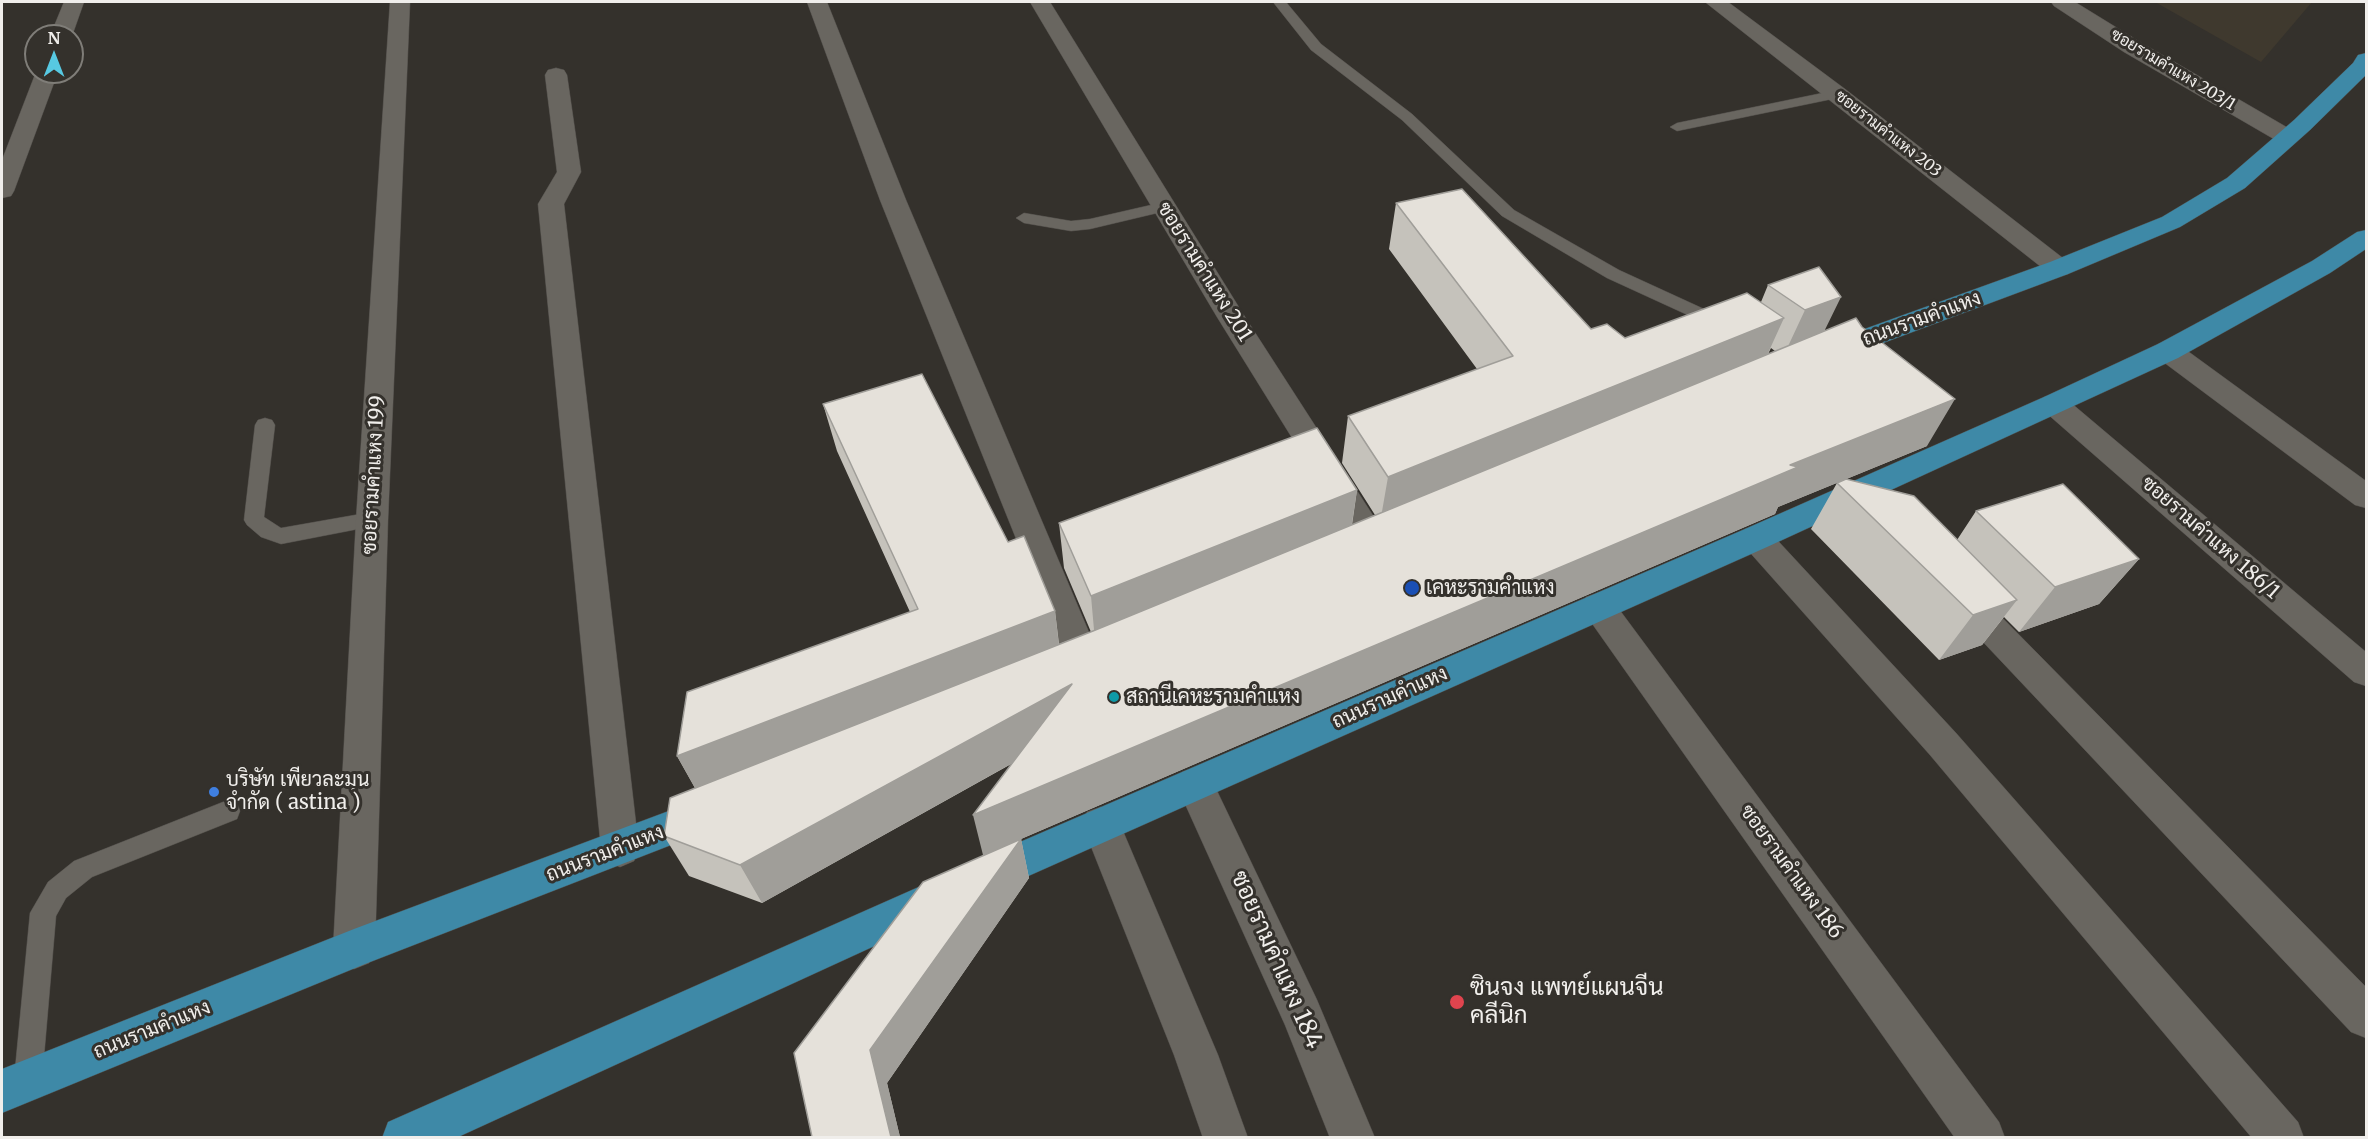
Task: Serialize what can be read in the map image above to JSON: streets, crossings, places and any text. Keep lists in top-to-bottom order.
{
  "streets": {
    "main road": ["ถนนรามคำแหง"],
    "street": [
      "ซอยรามคำแหง 203/1",
      "ซอยรามคำแหง 203",
      "ซอยรามคำแหง 201",
      "ซอยรามคำแหง 199",
      "ซอยรามคำแหง 186/1",
      "ซอยรามคำแหง 186",
      "ซอยรามคำแหง 184"
    ]
  },
  "crossings": [
    ["ซอยรามคำแหง 203/1", "ถนนรามคำแหง"],
    ["ซอยรามคำแหง 203", "ถนนรามคำแหง"],
    ["ถนนรามคำแหง", "ซอยรามคำแหง 199"],
    ["ถนนรามคำแหง", "ซอยรามคำแหง 186/1"],
    ["ถนนรามคำแหง", "ซอยรามคำแหง 186"],
    ["ถนนรามคำแหง", "ซอยรามคำแหง 184"]
  ],
  "places": [
    "เคหะรามคำแหง",
    "สถานีเคหะรามคำแหง",
    "บริษัท เพียวละมุน จำกัด ( astina )",
    "ซินจง แพทย์แผนจีน คลีนิก"
  ],
  "north": "top"
}
